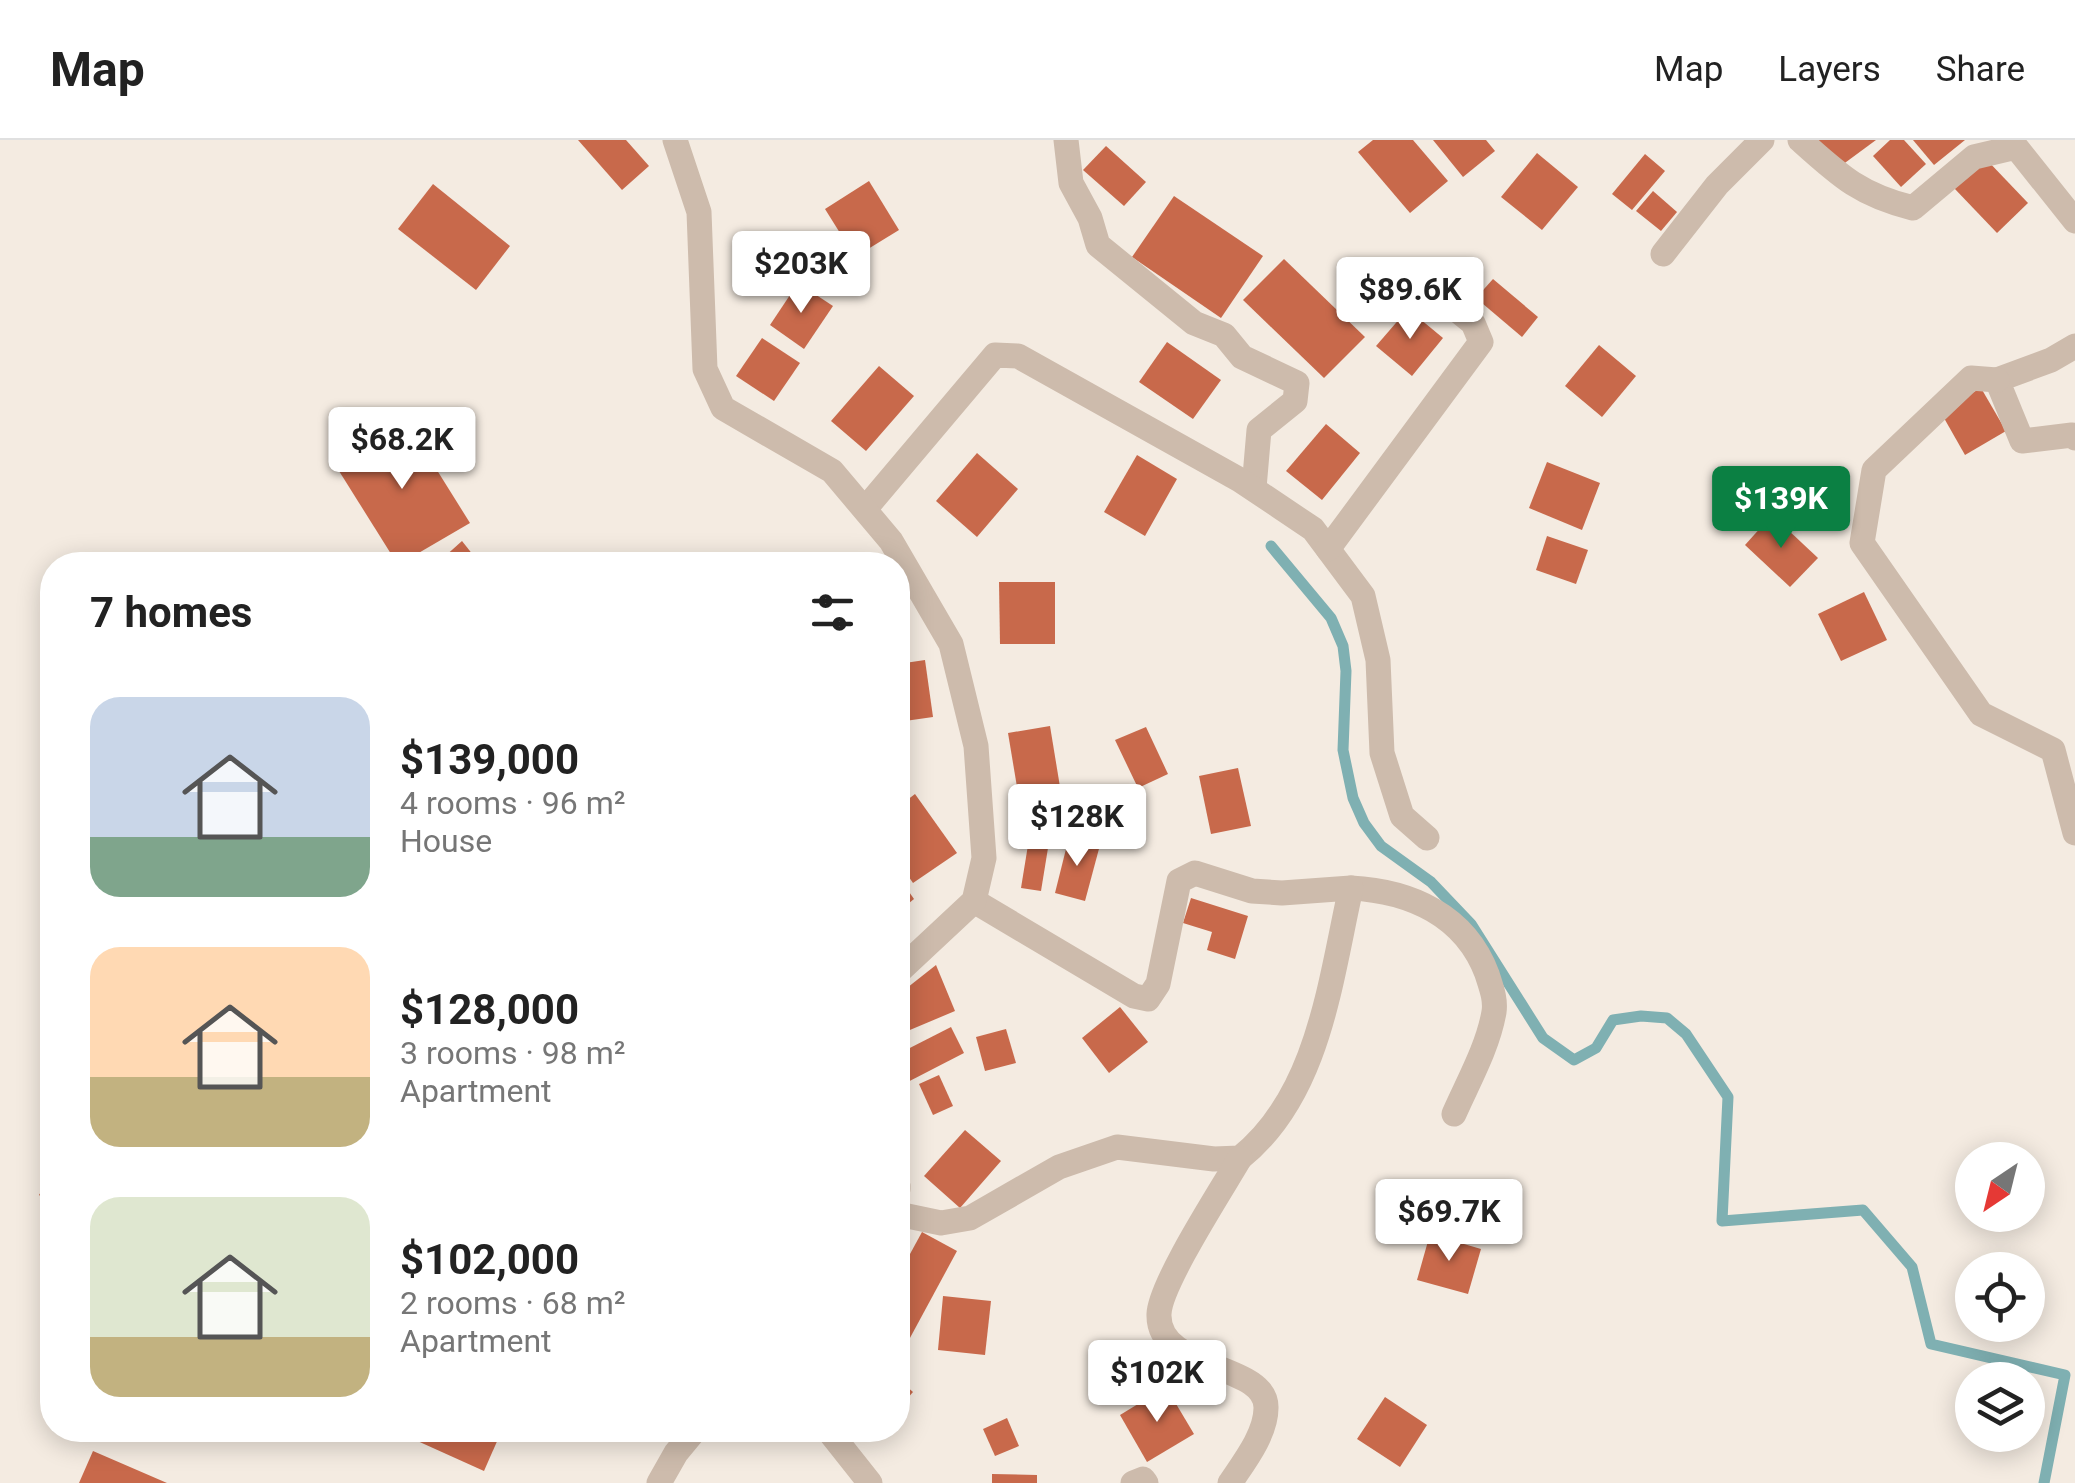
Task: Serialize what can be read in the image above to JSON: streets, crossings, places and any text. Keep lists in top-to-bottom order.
{
  "north": "bottom left",
  "page": {
    "header": "Map",
    "nav": ["Map", "Layers", "Share"],
    "price": [
      "$203K",
      "$89.6K",
      "$68.2K",
      "$139K",
      "$128K",
      "$69.7K",
      "$102K"
    ],
    "heading": "7 homes",
    "list": [
      {
        "name": "$139,000",
        "note": "4 rooms · 96 m² · House"
      },
      {
        "name": "$128,000",
        "note": "3 rooms · 98 m² · Apartment"
      },
      {
        "name": "$102,000",
        "note": "2 rooms · 68 m² · Apartment"
      }
    ]
  }
}
